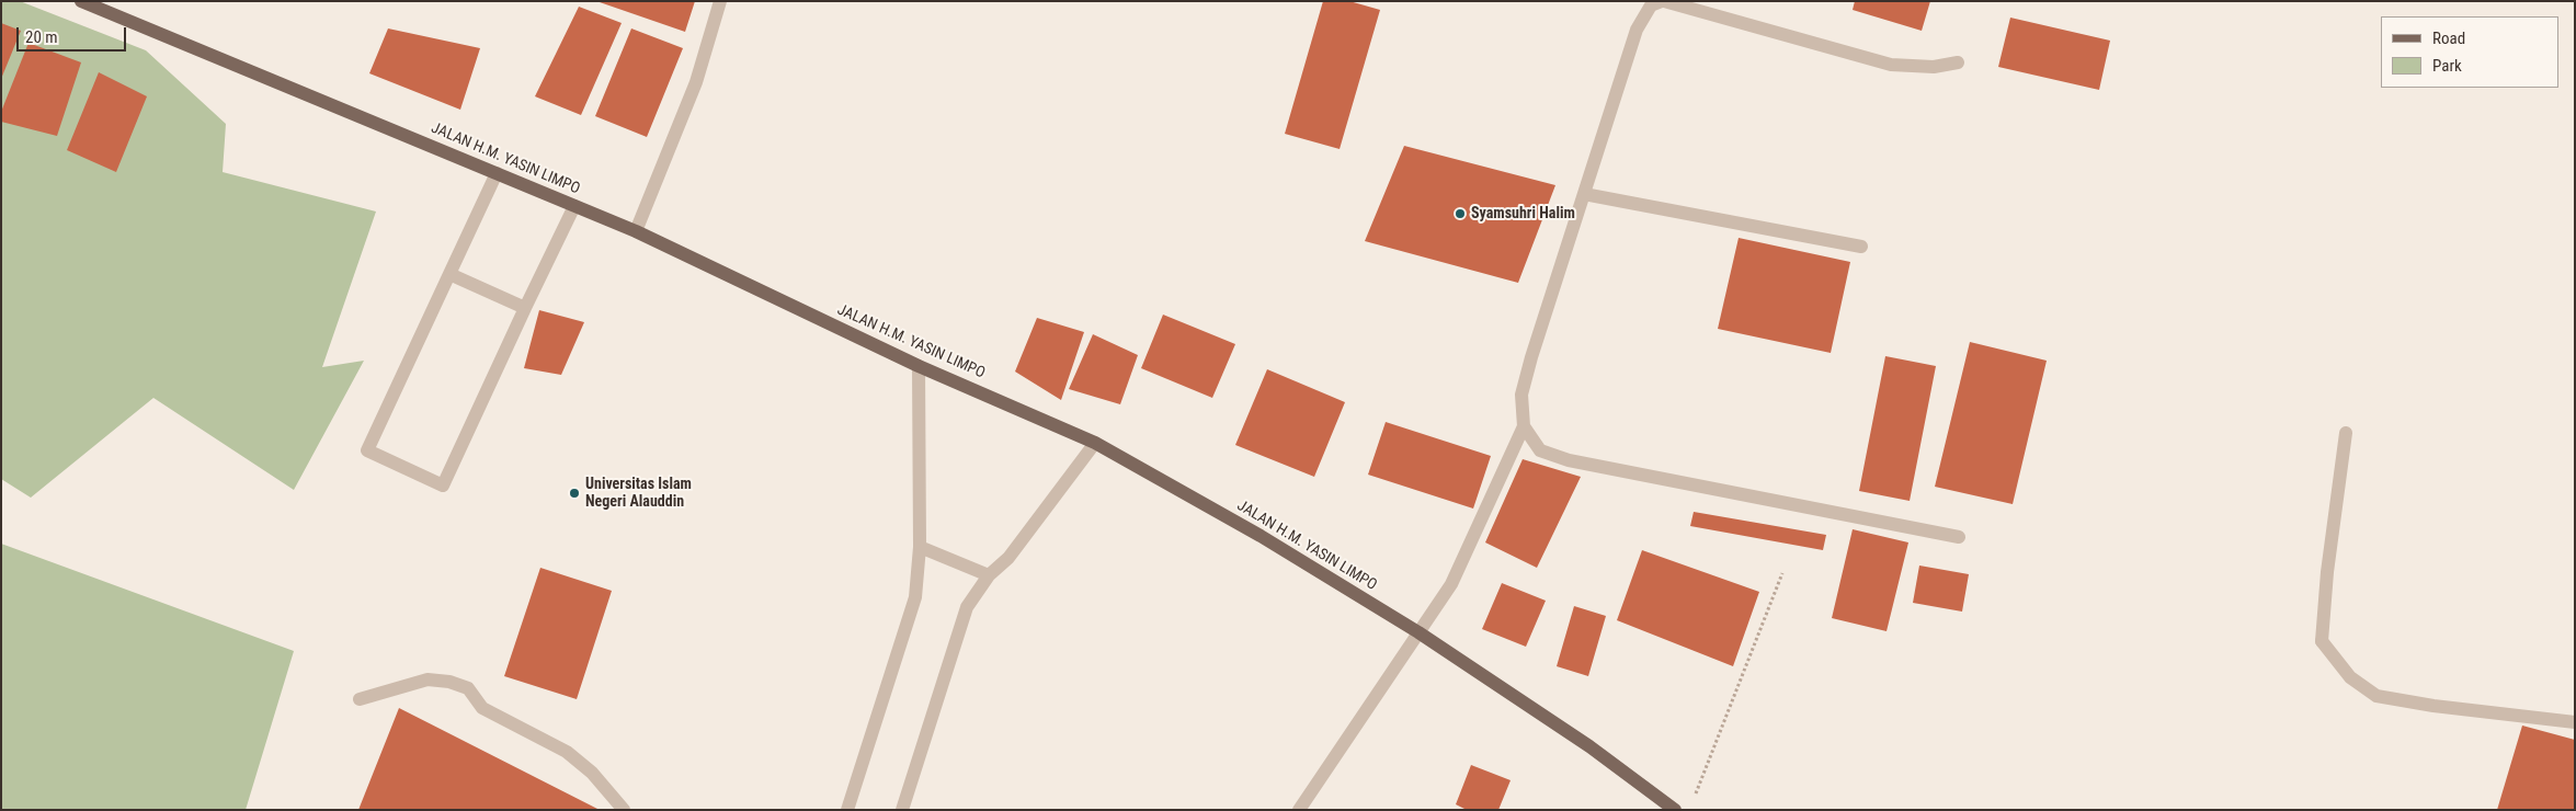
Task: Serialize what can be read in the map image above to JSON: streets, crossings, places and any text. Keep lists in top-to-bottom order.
{
  "streets": {
    "main road": ["JALAN H.M. YASIN LIMPO"]
  },
  "places": ["Syamsuhri Halim", "Universitas Islam Negeri Alauddin"],
  "legend": ["Road", "Park"],
  "scale_bar": "20 m"
}
